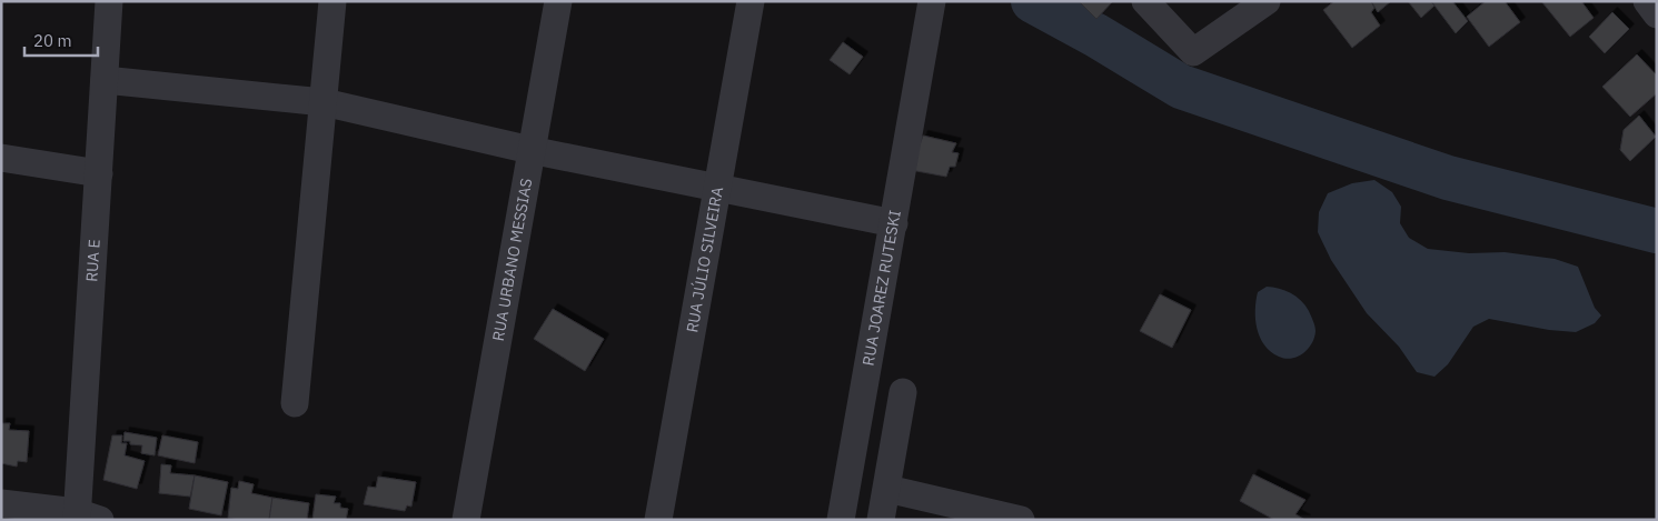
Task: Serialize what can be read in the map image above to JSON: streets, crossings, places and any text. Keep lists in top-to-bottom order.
{
  "streets": {
    "street": [
      "RUA URBANO MESSIAS",
      "RUA JÚLIO SILVEIRA",
      "RUA E",
      "RUA JOAREZ RUTESKI"
    ]
  },
  "scale_bar": "20 m"
}
